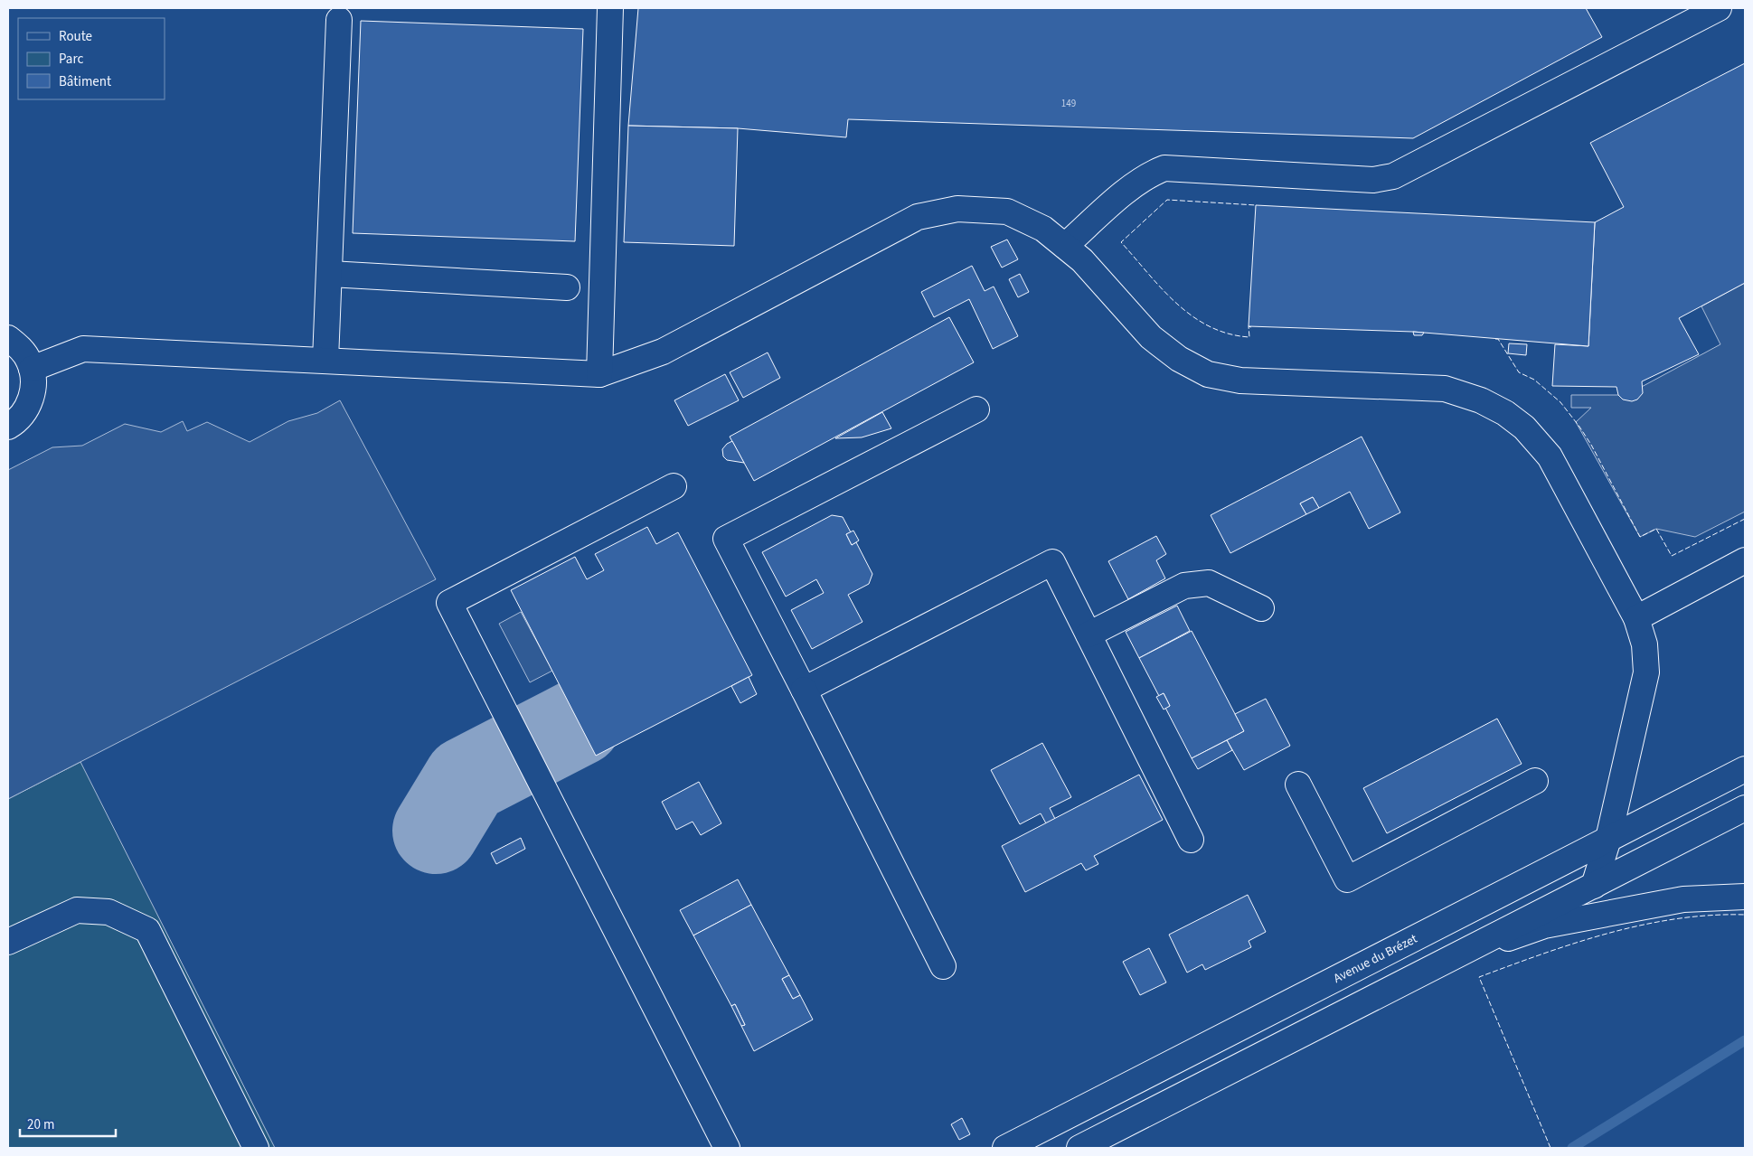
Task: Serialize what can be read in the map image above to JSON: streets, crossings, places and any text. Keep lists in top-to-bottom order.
{
  "streets": {
    "main road": ["Avenue du Brézet"]
  },
  "house_numbers": ["149"],
  "legend": ["Route", "Parc", "Bâtiment"],
  "scale_bar": "20 m"
}
